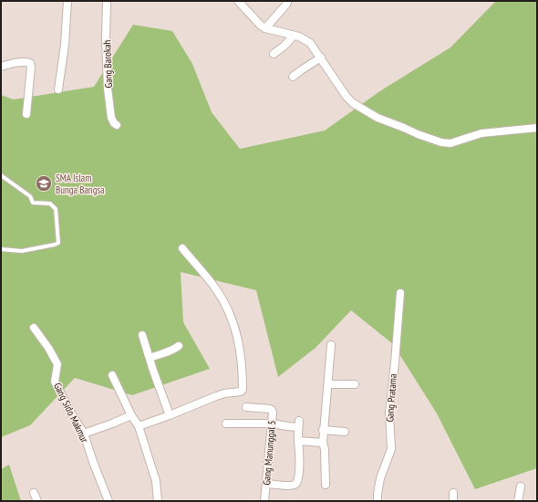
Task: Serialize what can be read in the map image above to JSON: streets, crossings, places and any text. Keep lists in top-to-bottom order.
{
  "streets": {
    "street": [
      "Gang Barokah",
      "Gang Pratama",
      "Gang Sido Makmur",
      "Gang Manunggal 5"
    ]
  },
  "places": {
    "school or university": ["SMA Islam Bunga Bangsa"]
  }
}
